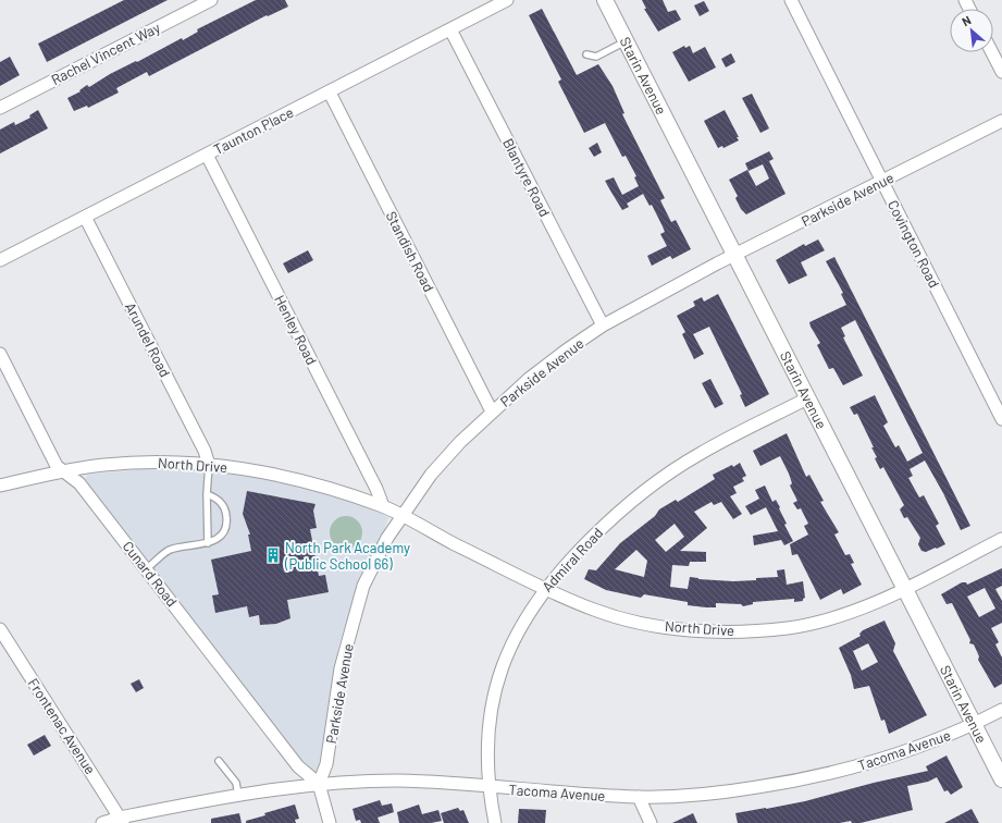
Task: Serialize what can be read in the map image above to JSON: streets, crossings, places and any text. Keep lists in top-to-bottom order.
{
  "streets": {
    "street": [
      "Rachel Vincent Way",
      "Starin Avenue",
      "Taunton Place",
      "Blantyre Road",
      "Parkside Avenue",
      "Covington Road",
      "Standish Road",
      "Henley Road",
      "Arundel Road",
      "North Drive",
      "Admiral Road",
      "Cunard Road",
      "Frontenac Avenue",
      "Tacoma Avenue"
    ]
  },
  "crossings": [
    ["Starin Avenue", "Parkside Avenue"],
    ["Starin Avenue", "North Drive"],
    ["Starin Avenue", "Admiral Road"],
    ["Starin Avenue", "Tacoma Avenue"],
    ["Taunton Place", "Blantyre Road"],
    ["Taunton Place", "Standish Road"],
    ["Taunton Place", "Henley Road"],
    ["Taunton Place", "Arundel Road"],
    ["Blantyre Road", "Parkside Avenue"],
    ["Parkside Avenue", "Covington Road"],
    ["Parkside Avenue", "Standish Road"],
    ["Parkside Avenue", "North Drive"],
    ["Parkside Avenue", "Cunard Road"],
    ["Parkside Avenue", "Tacoma Avenue"],
    ["Henley Road", "North Drive"],
    ["Arundel Road", "North Drive"],
    ["North Drive", "Admiral Road"],
    ["North Drive", "Cunard Road"],
    ["Admiral Road", "Tacoma Avenue"],
    ["Cunard Road", "Tacoma Avenue"],
    ["Frontenac Avenue", "Tacoma Avenue"]
  ],
  "places": {
    "building": ["North Park Academy (Public School 66)"]
  },
  "north": "top left"
}
